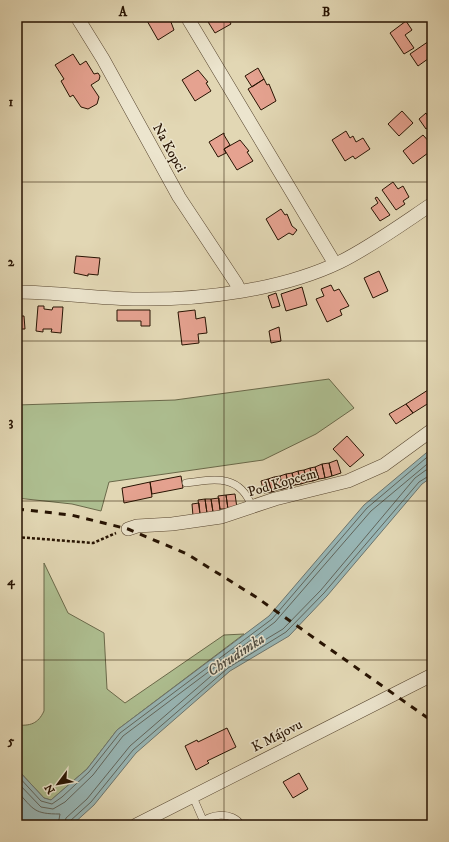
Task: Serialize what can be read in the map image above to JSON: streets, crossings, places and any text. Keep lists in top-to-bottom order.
{
  "streets": {
    "street": ["Na Kopci", "Pod Kopcem", "K Májovu"]
  },
  "water": ["Chrudimka"],
  "north": "bottom left",
  "grid": {
    "columns": ["A", "B"],
    "rows": [
      "1",
      "2",
      "3",
      "4",
      "5"
    ]
  }
}
